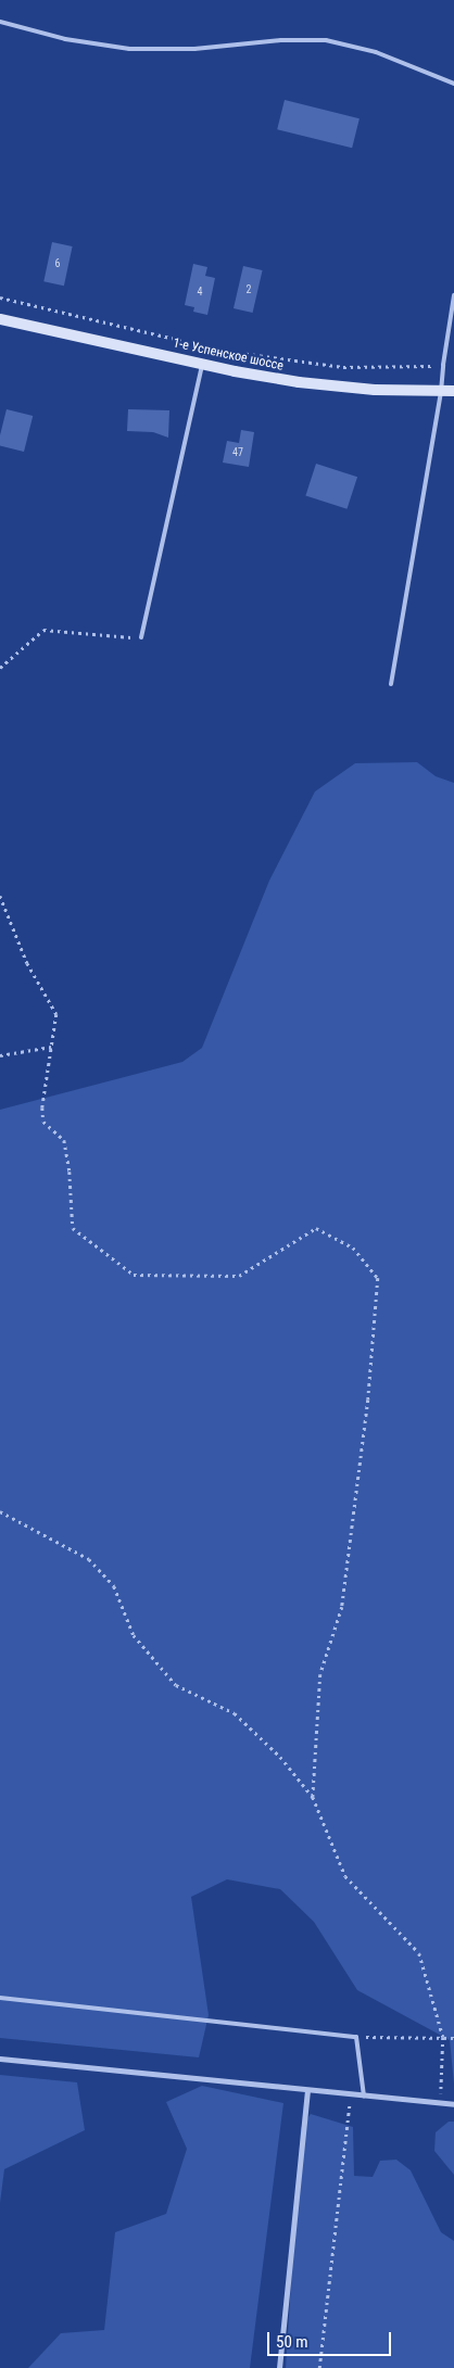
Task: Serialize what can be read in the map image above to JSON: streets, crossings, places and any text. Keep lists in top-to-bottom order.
{
  "streets": {
    "main road": ["1-е Успенское шоссе"]
  },
  "house_numbers": [
    "6",
    "2",
    "4",
    "47"
  ],
  "scale_bar": "50 m"
}
